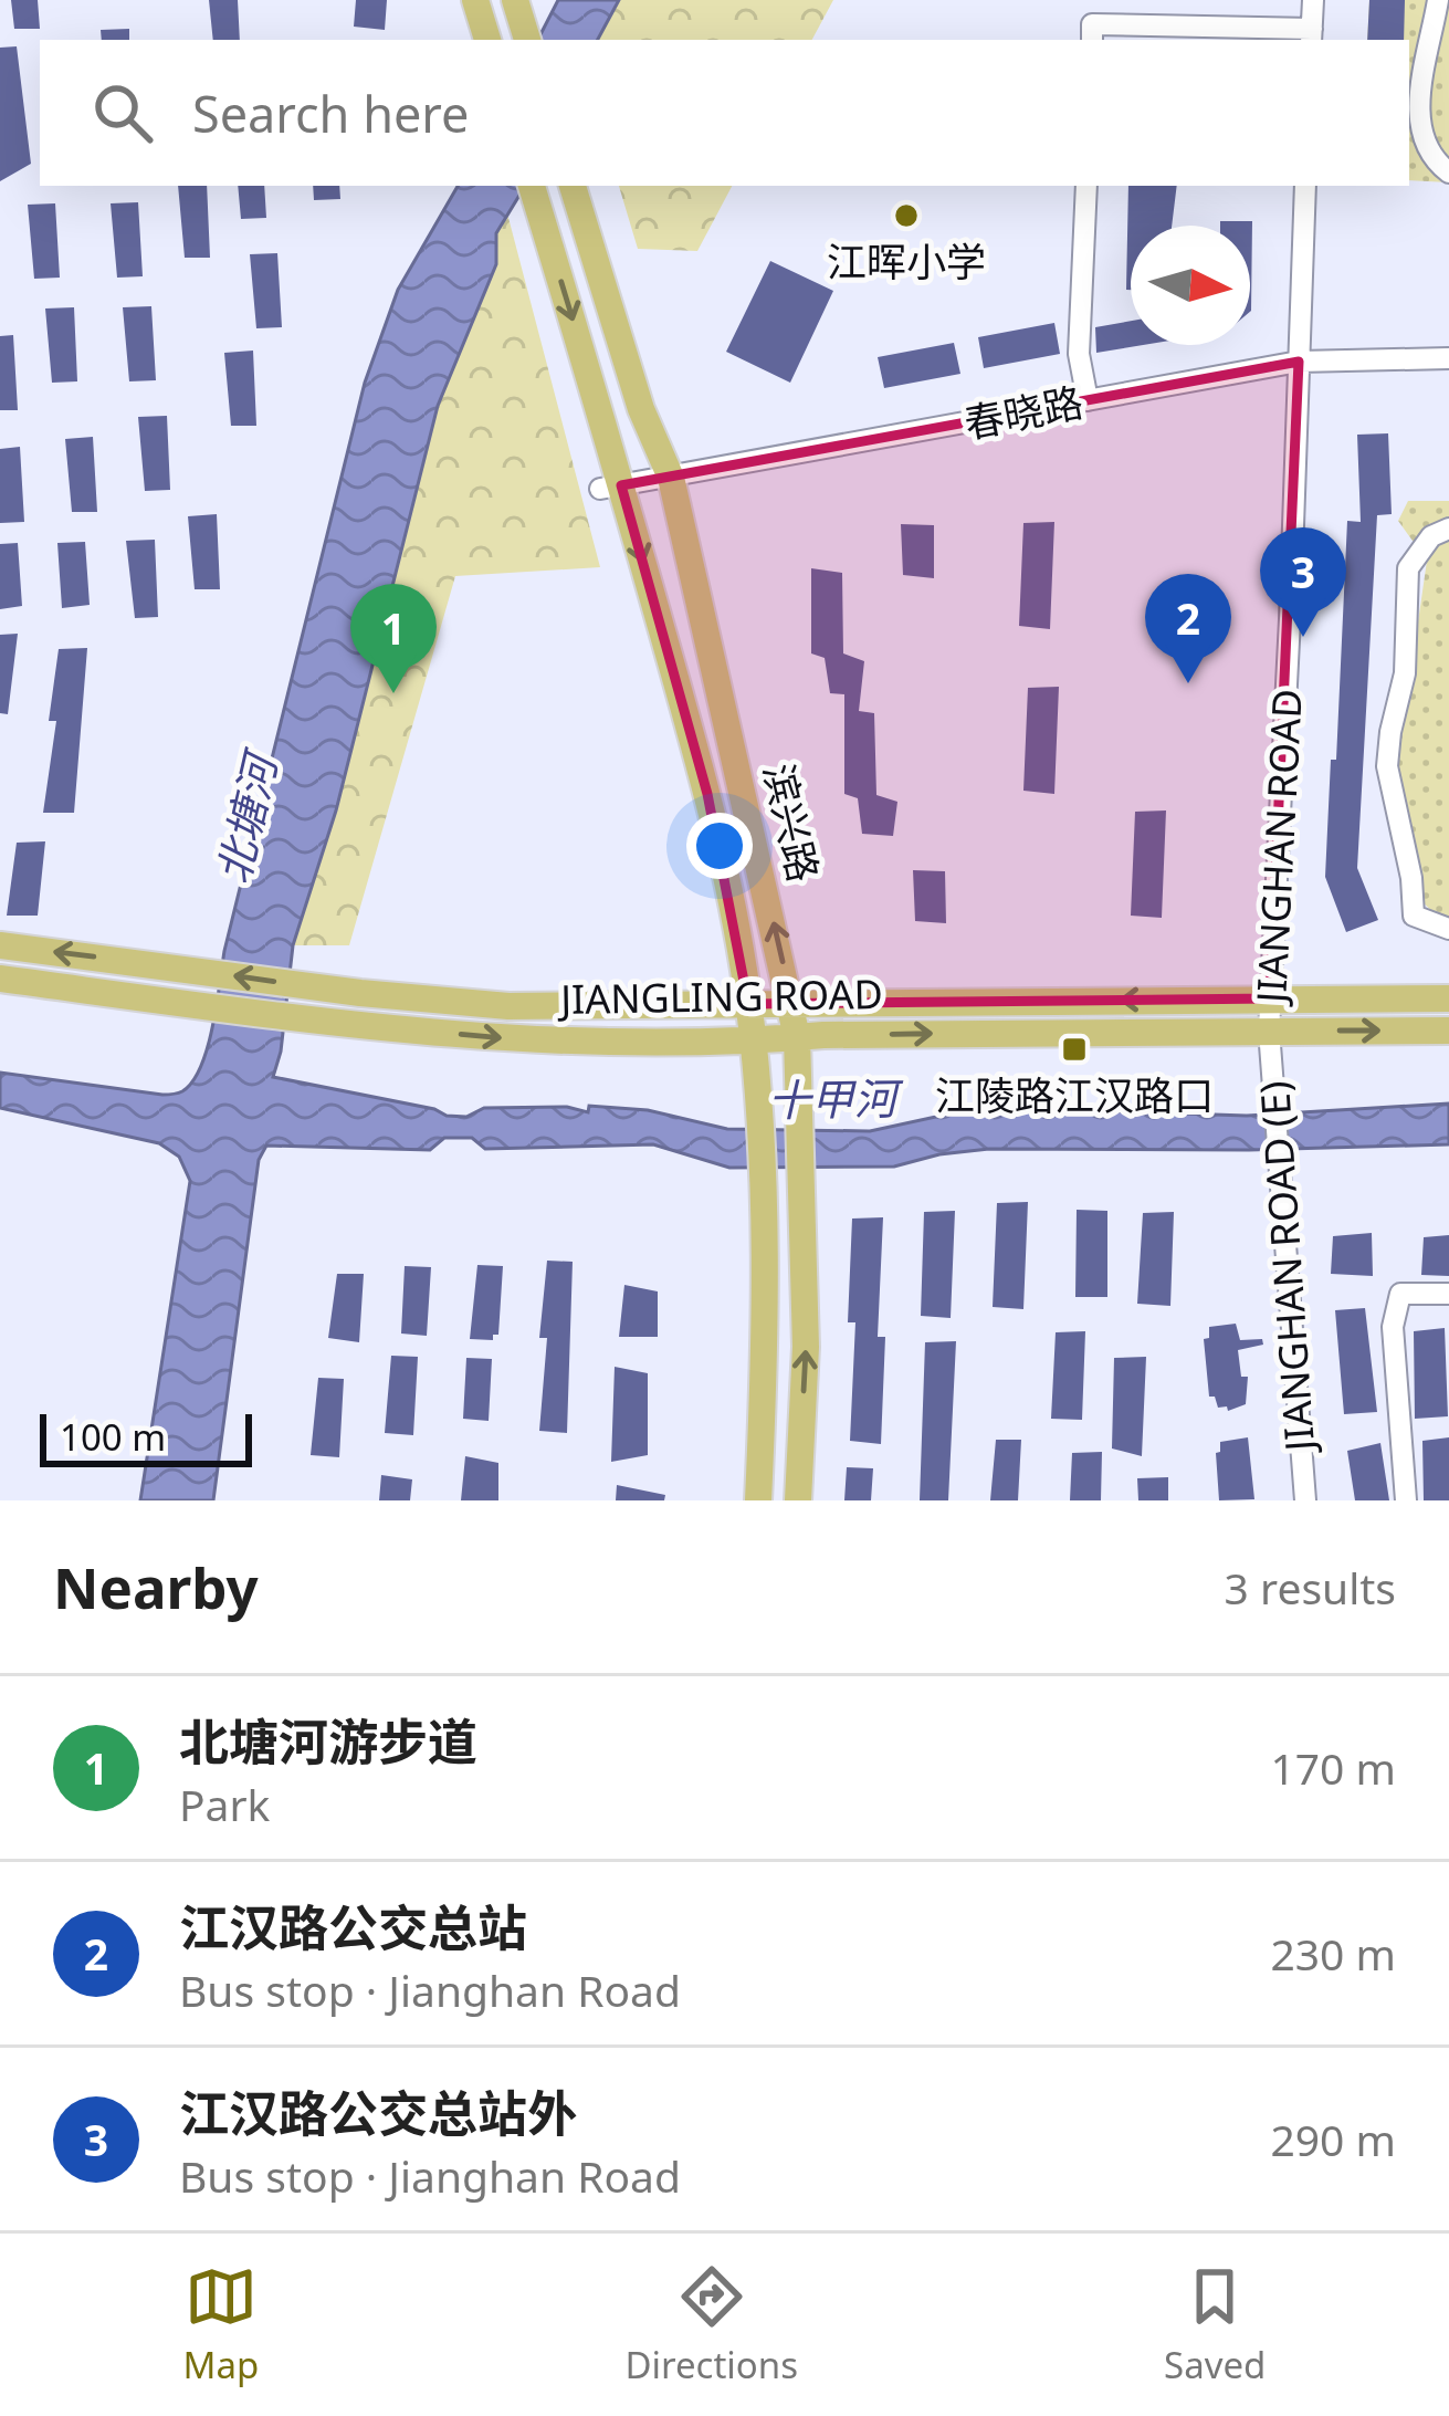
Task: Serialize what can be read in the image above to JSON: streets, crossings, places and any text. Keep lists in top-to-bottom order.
{
  "streets": {
    "main road": ["滨兴路", "JIANGLING ROAD"],
    "street": ["春晓路", "JIANGHAN ROAD", "JIANGHAN ROAD (E)"]
  },
  "crossings": [
    ["春晓路", "滨兴路"],
    ["春晓路", "JIANGHAN ROAD"],
    ["滨兴路", "JIANGLING ROAD"],
    ["JIANGHAN ROAD", "JIANGLING ROAD"],
    ["JIANGHAN ROAD", "JIANGHAN ROAD (E)"],
    ["JIANGLING ROAD", "JIANGHAN ROAD (E)"]
  ],
  "water": ["北塘河", "十甲河"],
  "places": {
    "other": ["江晖小学"],
    "transit": ["江陵路江汉路口"]
  },
  "scale_bar": "100 m",
  "north": "right",
  "page": {
    "search": "Search here",
    "pins": ["3", "2", "1"],
    "scale": "100 m",
    "heading": ["Nearby", "3 results"],
    "list": [
      {
        "mark": "1",
        "name": "北塘河游步道",
        "note": "Park",
        "value": "170 m"
      },
      {
        "mark": "2",
        "name": "江汉路公交总站",
        "note": "Bus stop · Jianghan Road",
        "value": "230 m"
      },
      {
        "mark": "3",
        "name": "江汉路公交总站外",
        "note": "Bus stop · Jianghan Road",
        "value": "290 m"
      }
    ],
    "nav": ["Map", "Directions", "Saved"]
  }
}
